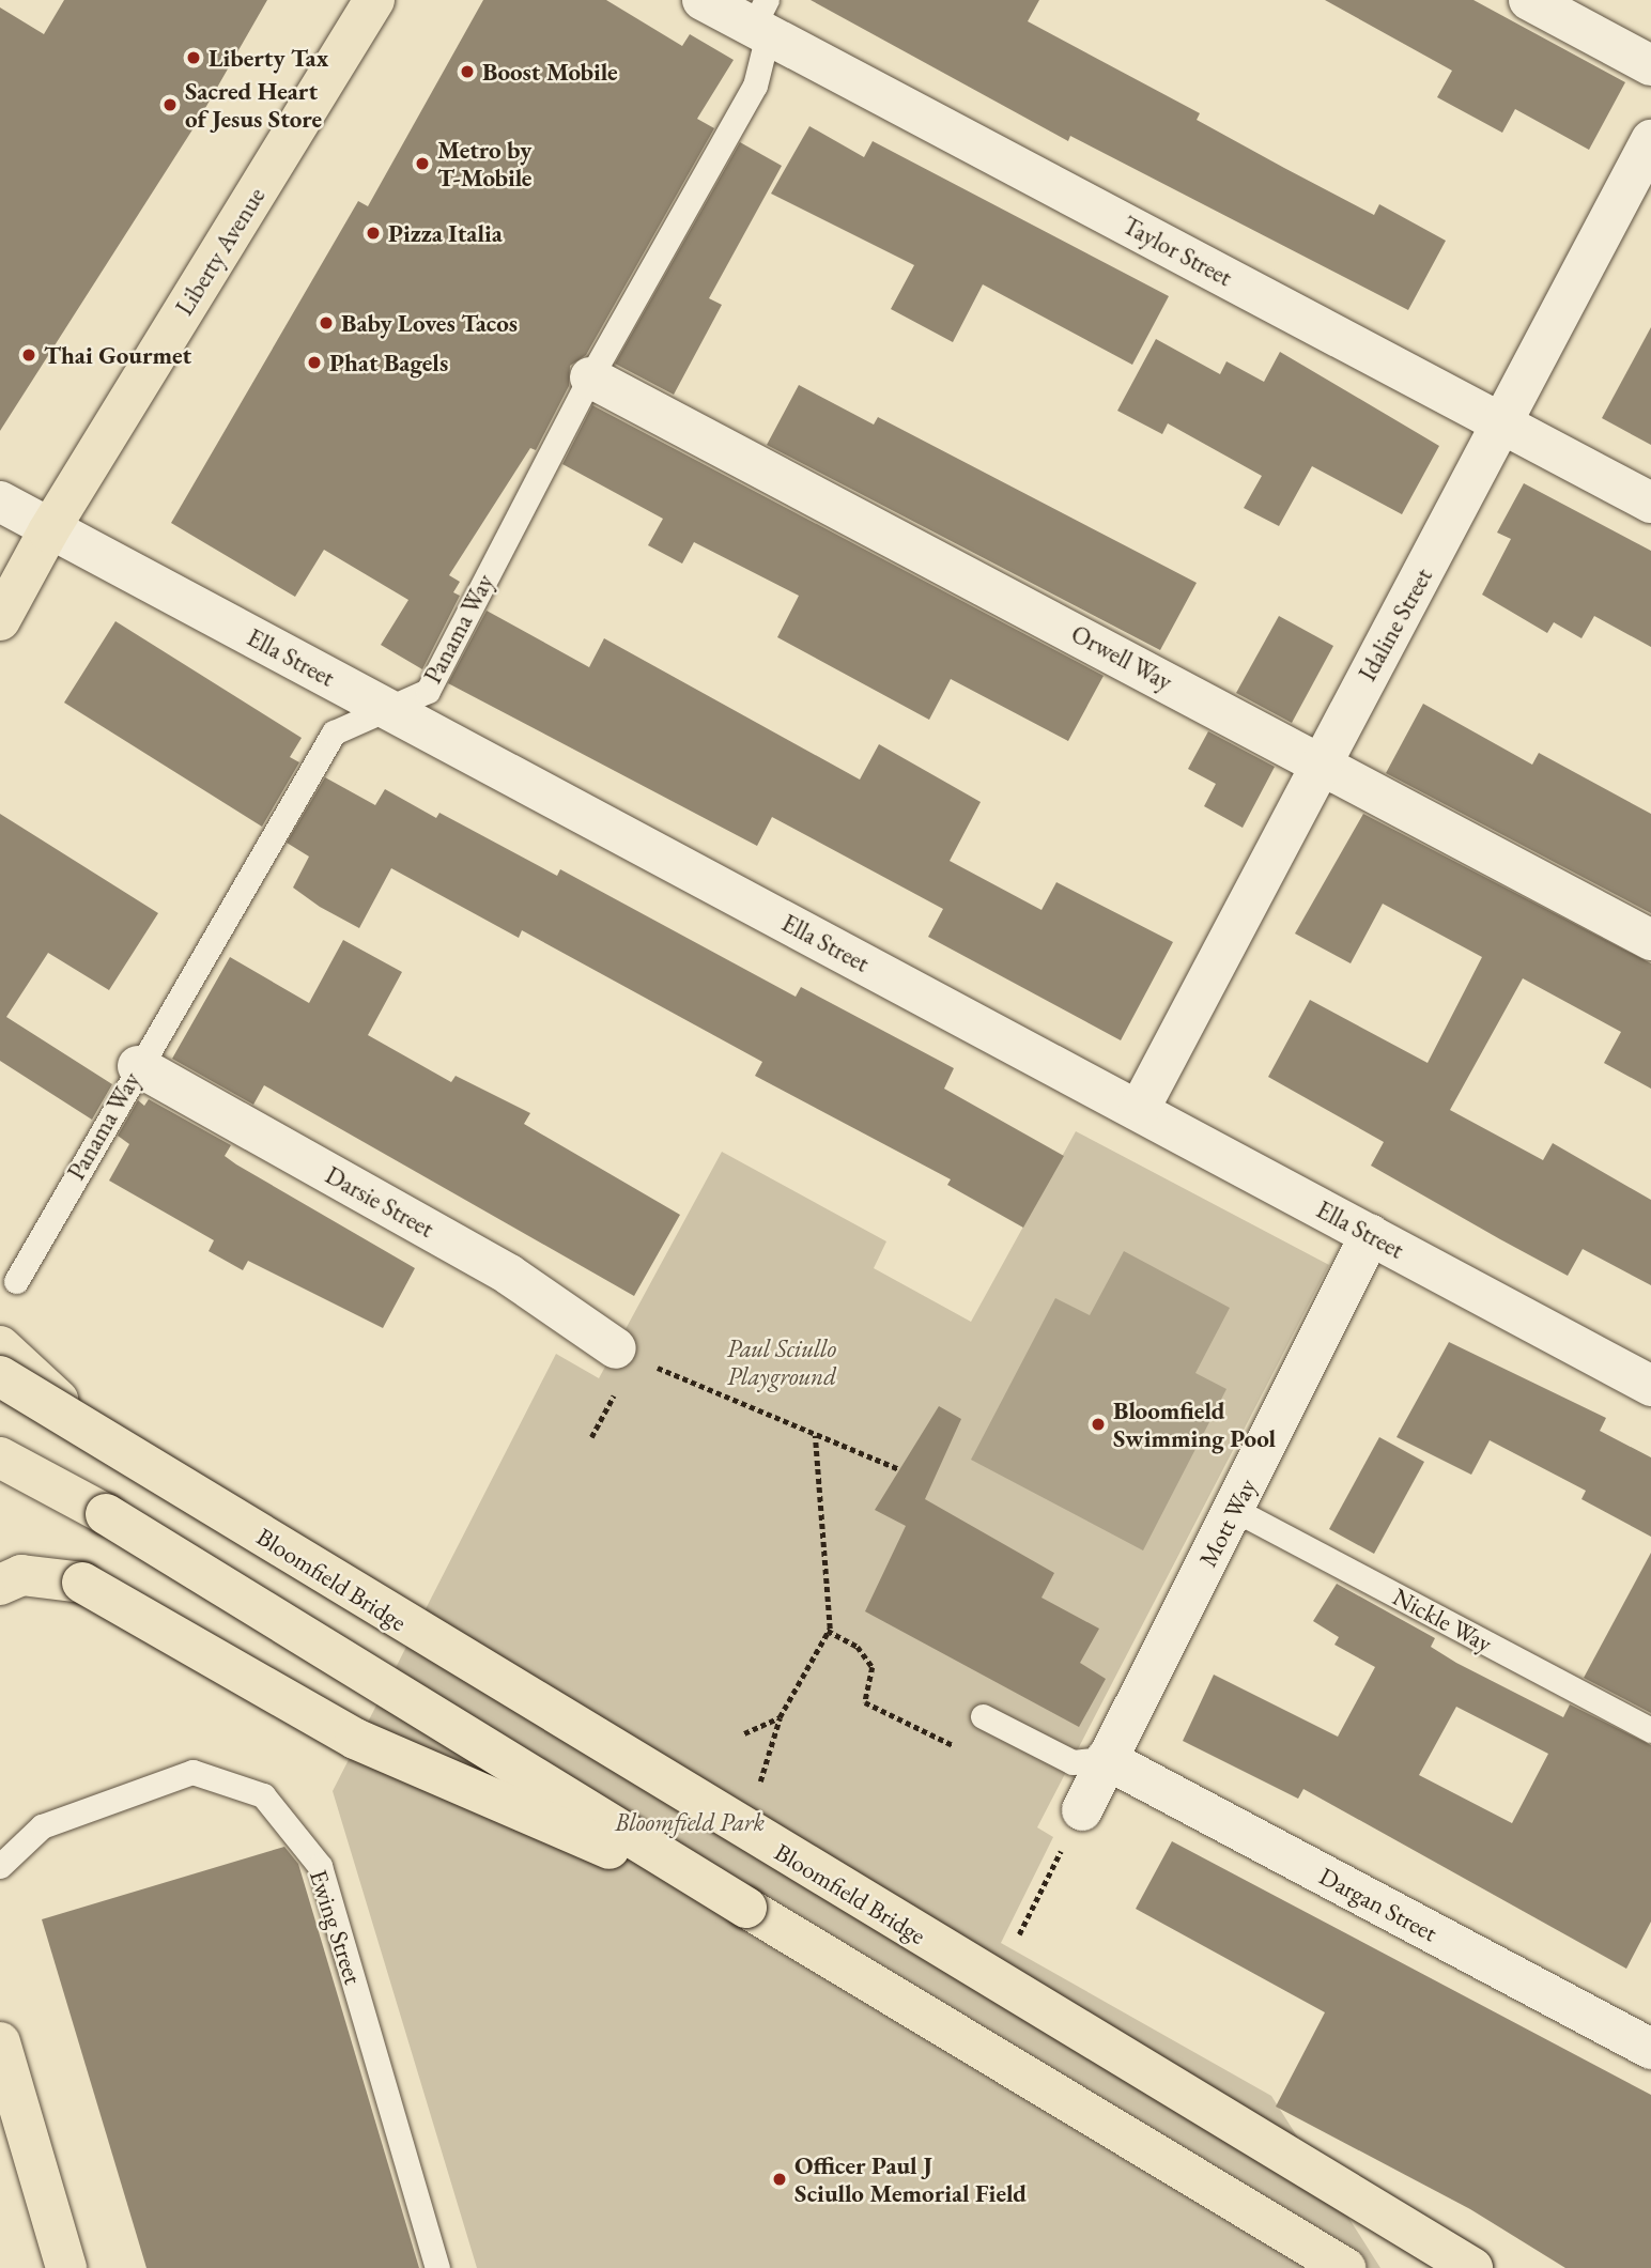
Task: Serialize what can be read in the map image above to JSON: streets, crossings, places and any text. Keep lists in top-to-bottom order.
{
  "streets": {
    "main road": ["Liberty Avenue", "Bloomfield Bridge"],
    "street": [
      "Taylor Street",
      "Idaline Street",
      "Ella Street",
      "Orwell Way",
      "Darsie Street",
      "Mott Way",
      "Dargan Street"
    ],
    "lane": ["Panama Way", "Nickle Way", "Ewing Street"]
  },
  "crossings": [
    ["Liberty Avenue", "Ella Street"],
    ["Taylor Street", "Idaline Street"],
    ["Taylor Street", "Panama Way"],
    ["Idaline Street", "Ella Street"],
    ["Idaline Street", "Orwell Way"],
    ["Panama Way", "Ella Street"],
    ["Panama Way", "Orwell Way"],
    ["Panama Way", "Darsie Street"],
    ["Ella Street", "Mott Way"],
    ["Mott Way", "Nickle Way"],
    ["Mott Way", "Dargan Street"]
  ],
  "parks": ["Paul Sciullo Playground", "Bloomfield Park"],
  "places": [
    "Liberty Tax",
    "Boost Mobile",
    "Sacred Heart of Jesus Store",
    "Metro by T-Mobile",
    "Pizza Italia",
    "Baby Loves Tacos",
    "Thai Gourmet",
    "Phat Bagels",
    "Bloomfield Swimming Pool",
    "Officer Paul J Sciullo Memorial Field"
  ]
}
